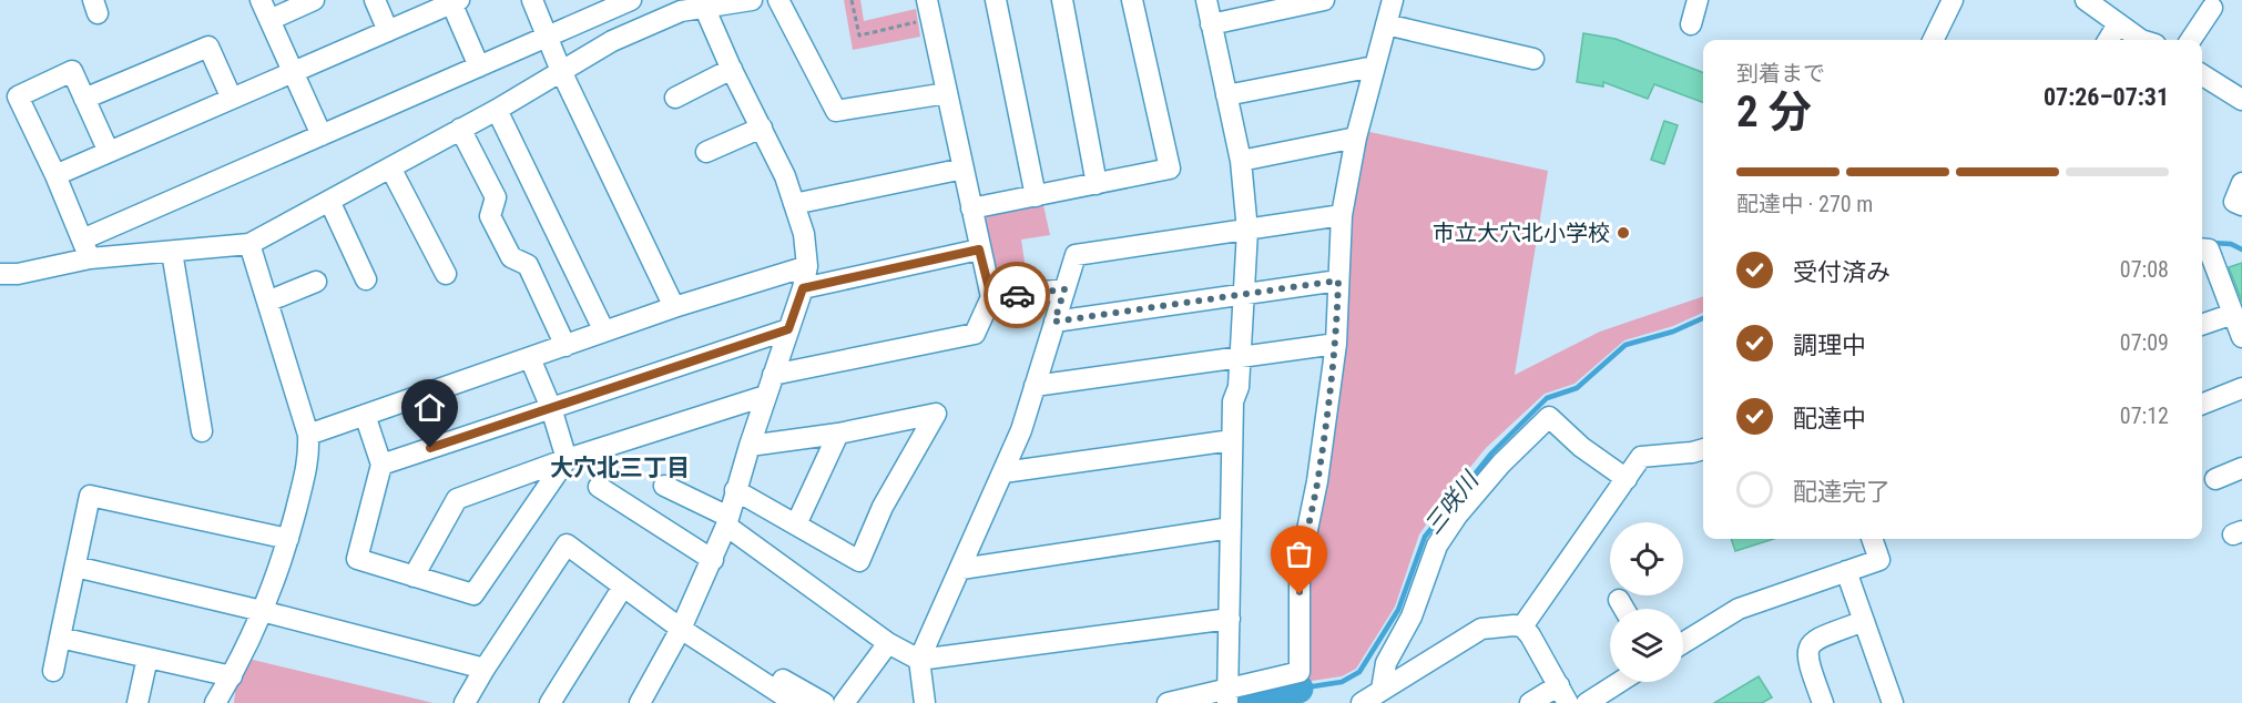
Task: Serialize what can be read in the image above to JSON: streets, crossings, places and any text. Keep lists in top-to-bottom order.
{
  "districts": ["大穴北三丁目"],
  "water": ["三咲川"],
  "places": ["市立大穴北小学校"],
  "page": {
    "heading": ["2 分", "到着まで", "07:26–07:31"],
    "bar": "配達中 · 270 m",
    "list": [
      ["受付済み", "07:08"],
      ["調理中", "07:09"],
      ["配達中", "07:12"],
      "配達完了"
    ]
  }
}
